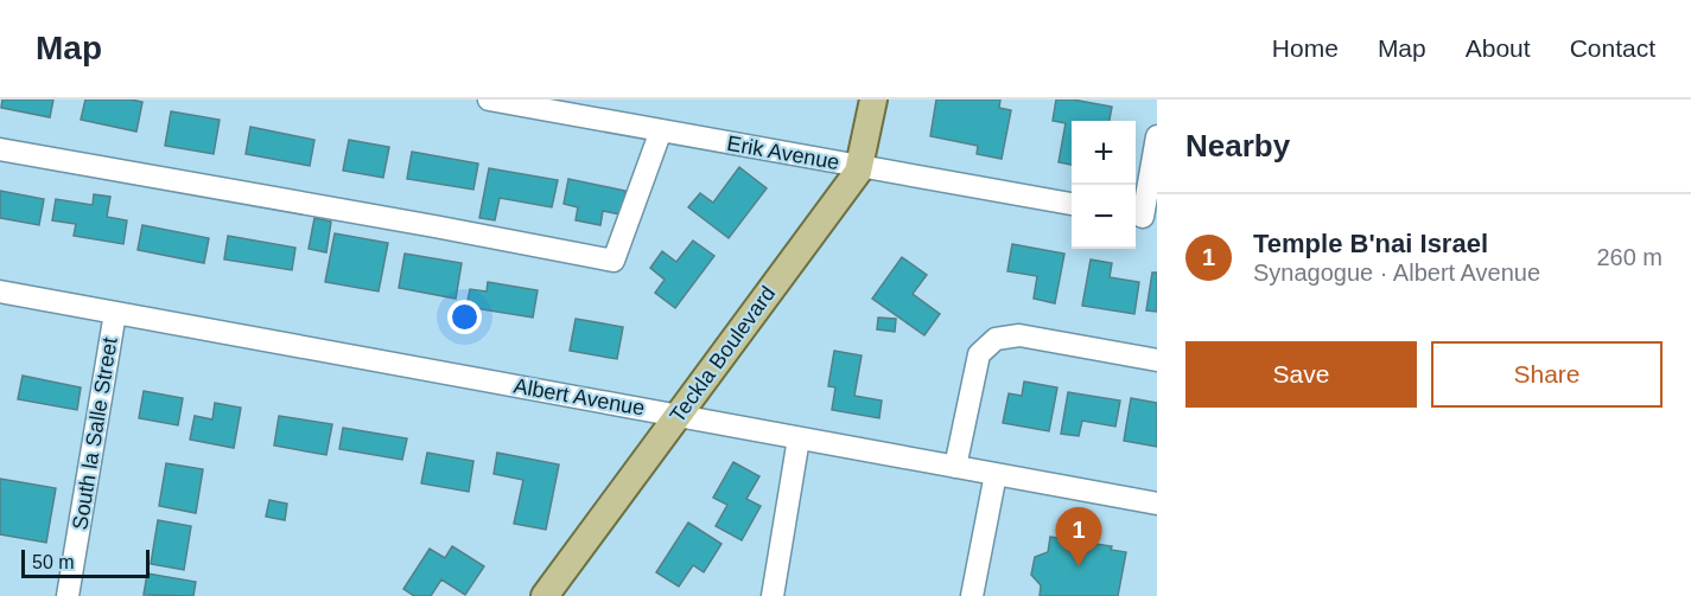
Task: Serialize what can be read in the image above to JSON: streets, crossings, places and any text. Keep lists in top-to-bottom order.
{
  "streets": {
    "main road": ["Teckla Boulevard"],
    "street": ["Erik Avenue", "Albert Avenue", "South la Salle Street"]
  },
  "crossings": [
    ["Erik Avenue", "Teckla Boulevard"],
    ["Teckla Boulevard", "Albert Avenue"],
    ["Albert Avenue", "South la Salle Street"]
  ],
  "scale_bar": "50 m",
  "page": {
    "header": "Map",
    "nav": [
      "Home",
      "Map",
      "About",
      "Contact"
    ],
    "heading": "Nearby",
    "map_buttons": ["+", "−"],
    "list": [
      {
        "mark": "1",
        "name": "Temple B'nai Israel",
        "note": "Synagogue · Albert Avenue",
        "value": "260 m"
      }
    ],
    "buttons": ["Save", "Share"],
    "pins": "1",
    "scale": "50 m"
  }
}
